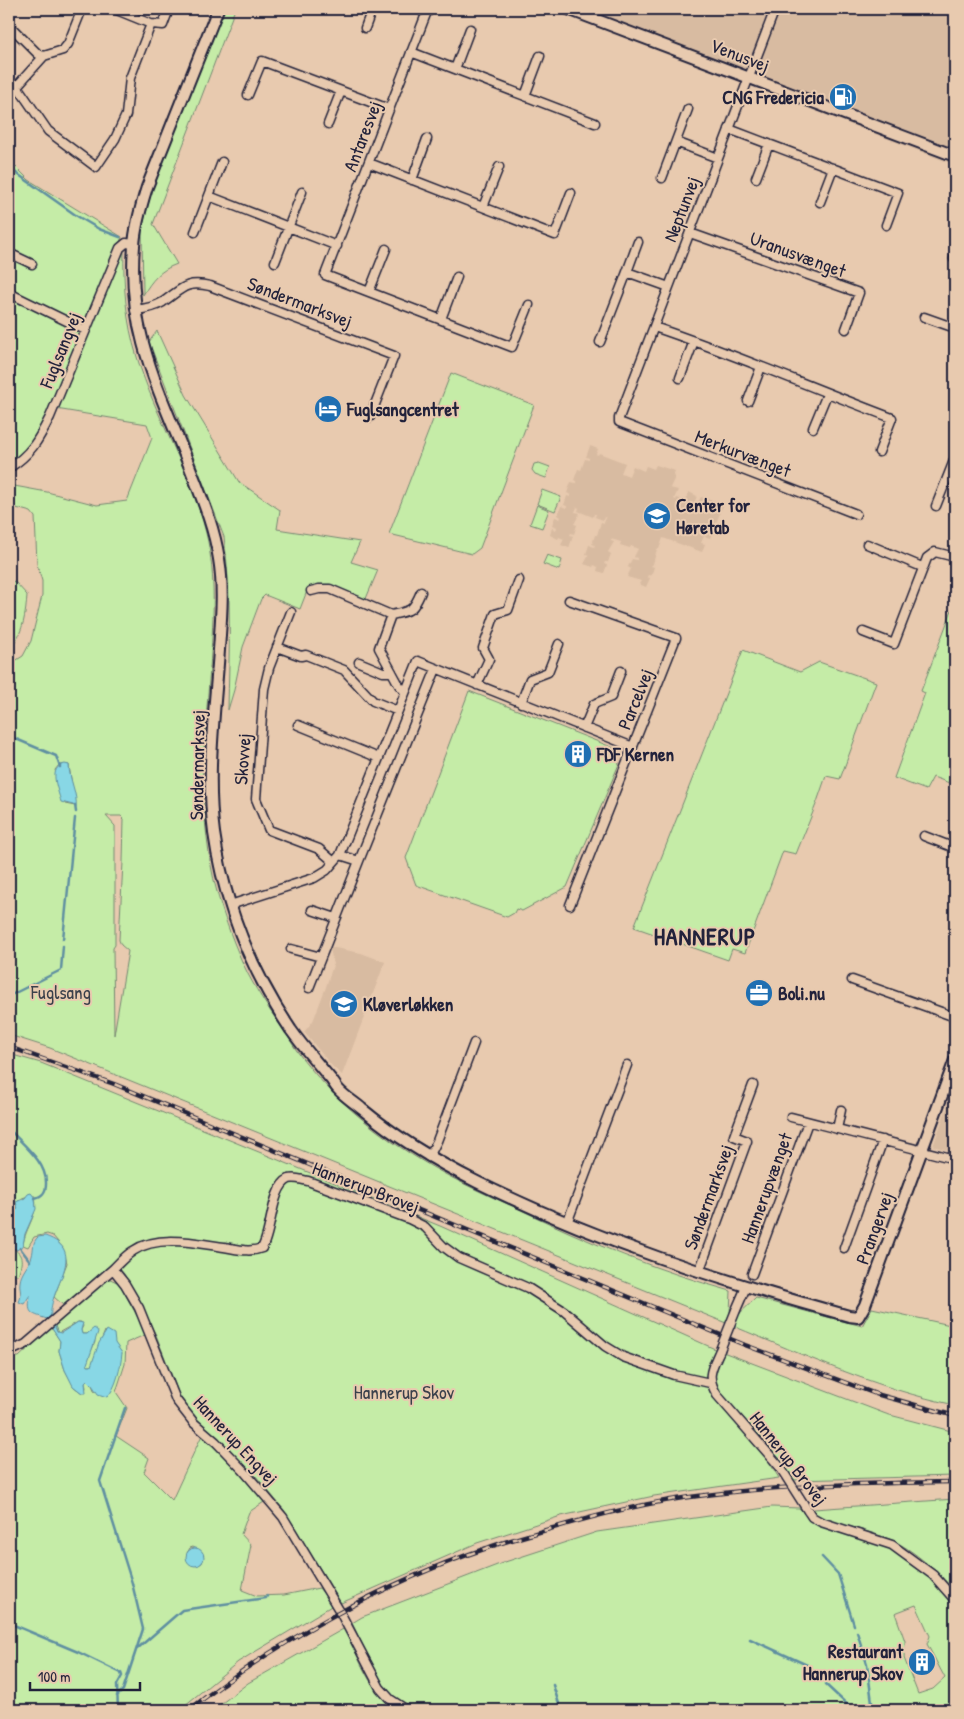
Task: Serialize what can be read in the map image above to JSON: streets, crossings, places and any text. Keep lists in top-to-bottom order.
{
  "streets": {
    "street": [
      "Venusvej",
      "Antaresvej",
      "Neptunvej",
      "Uranusvænget",
      "Søndermarksvej",
      "Fuglsangvej",
      "Merkurvænget",
      "Parcelvej",
      "Skovvej",
      "Hannerup Brovej",
      "Hannerupvænget",
      "Prangervej",
      "Hannerup Engvej"
    ]
  },
  "crossings": [
    ["Venusvej", "Neptunvej"],
    ["Neptunvej", "Uranusvænget"],
    ["Neptunvej", "Merkurvænget"],
    ["Søndermarksvej", "Fuglsangvej"],
    ["Søndermarksvej", "Prangervej"],
    ["Hannerup Brovej", "Hannerup Engvej"],
    ["Hannerupvænget", "Prangervej"]
  ],
  "districts": ["HANNERUP"],
  "parks": ["Fuglsang", "Hannerup Skov"],
  "places": {
    "fuel station": ["CNG Fredericia"],
    "hotel": ["Fuglsangcentret"],
    "school or university": ["Center for Høretab", "Kløverløkken"],
    "building": ["FDF Kernen", "Restaurant Hannerup Skov"],
    "office": ["Boli.nu"]
  },
  "scale_bar": "100 m"
}
